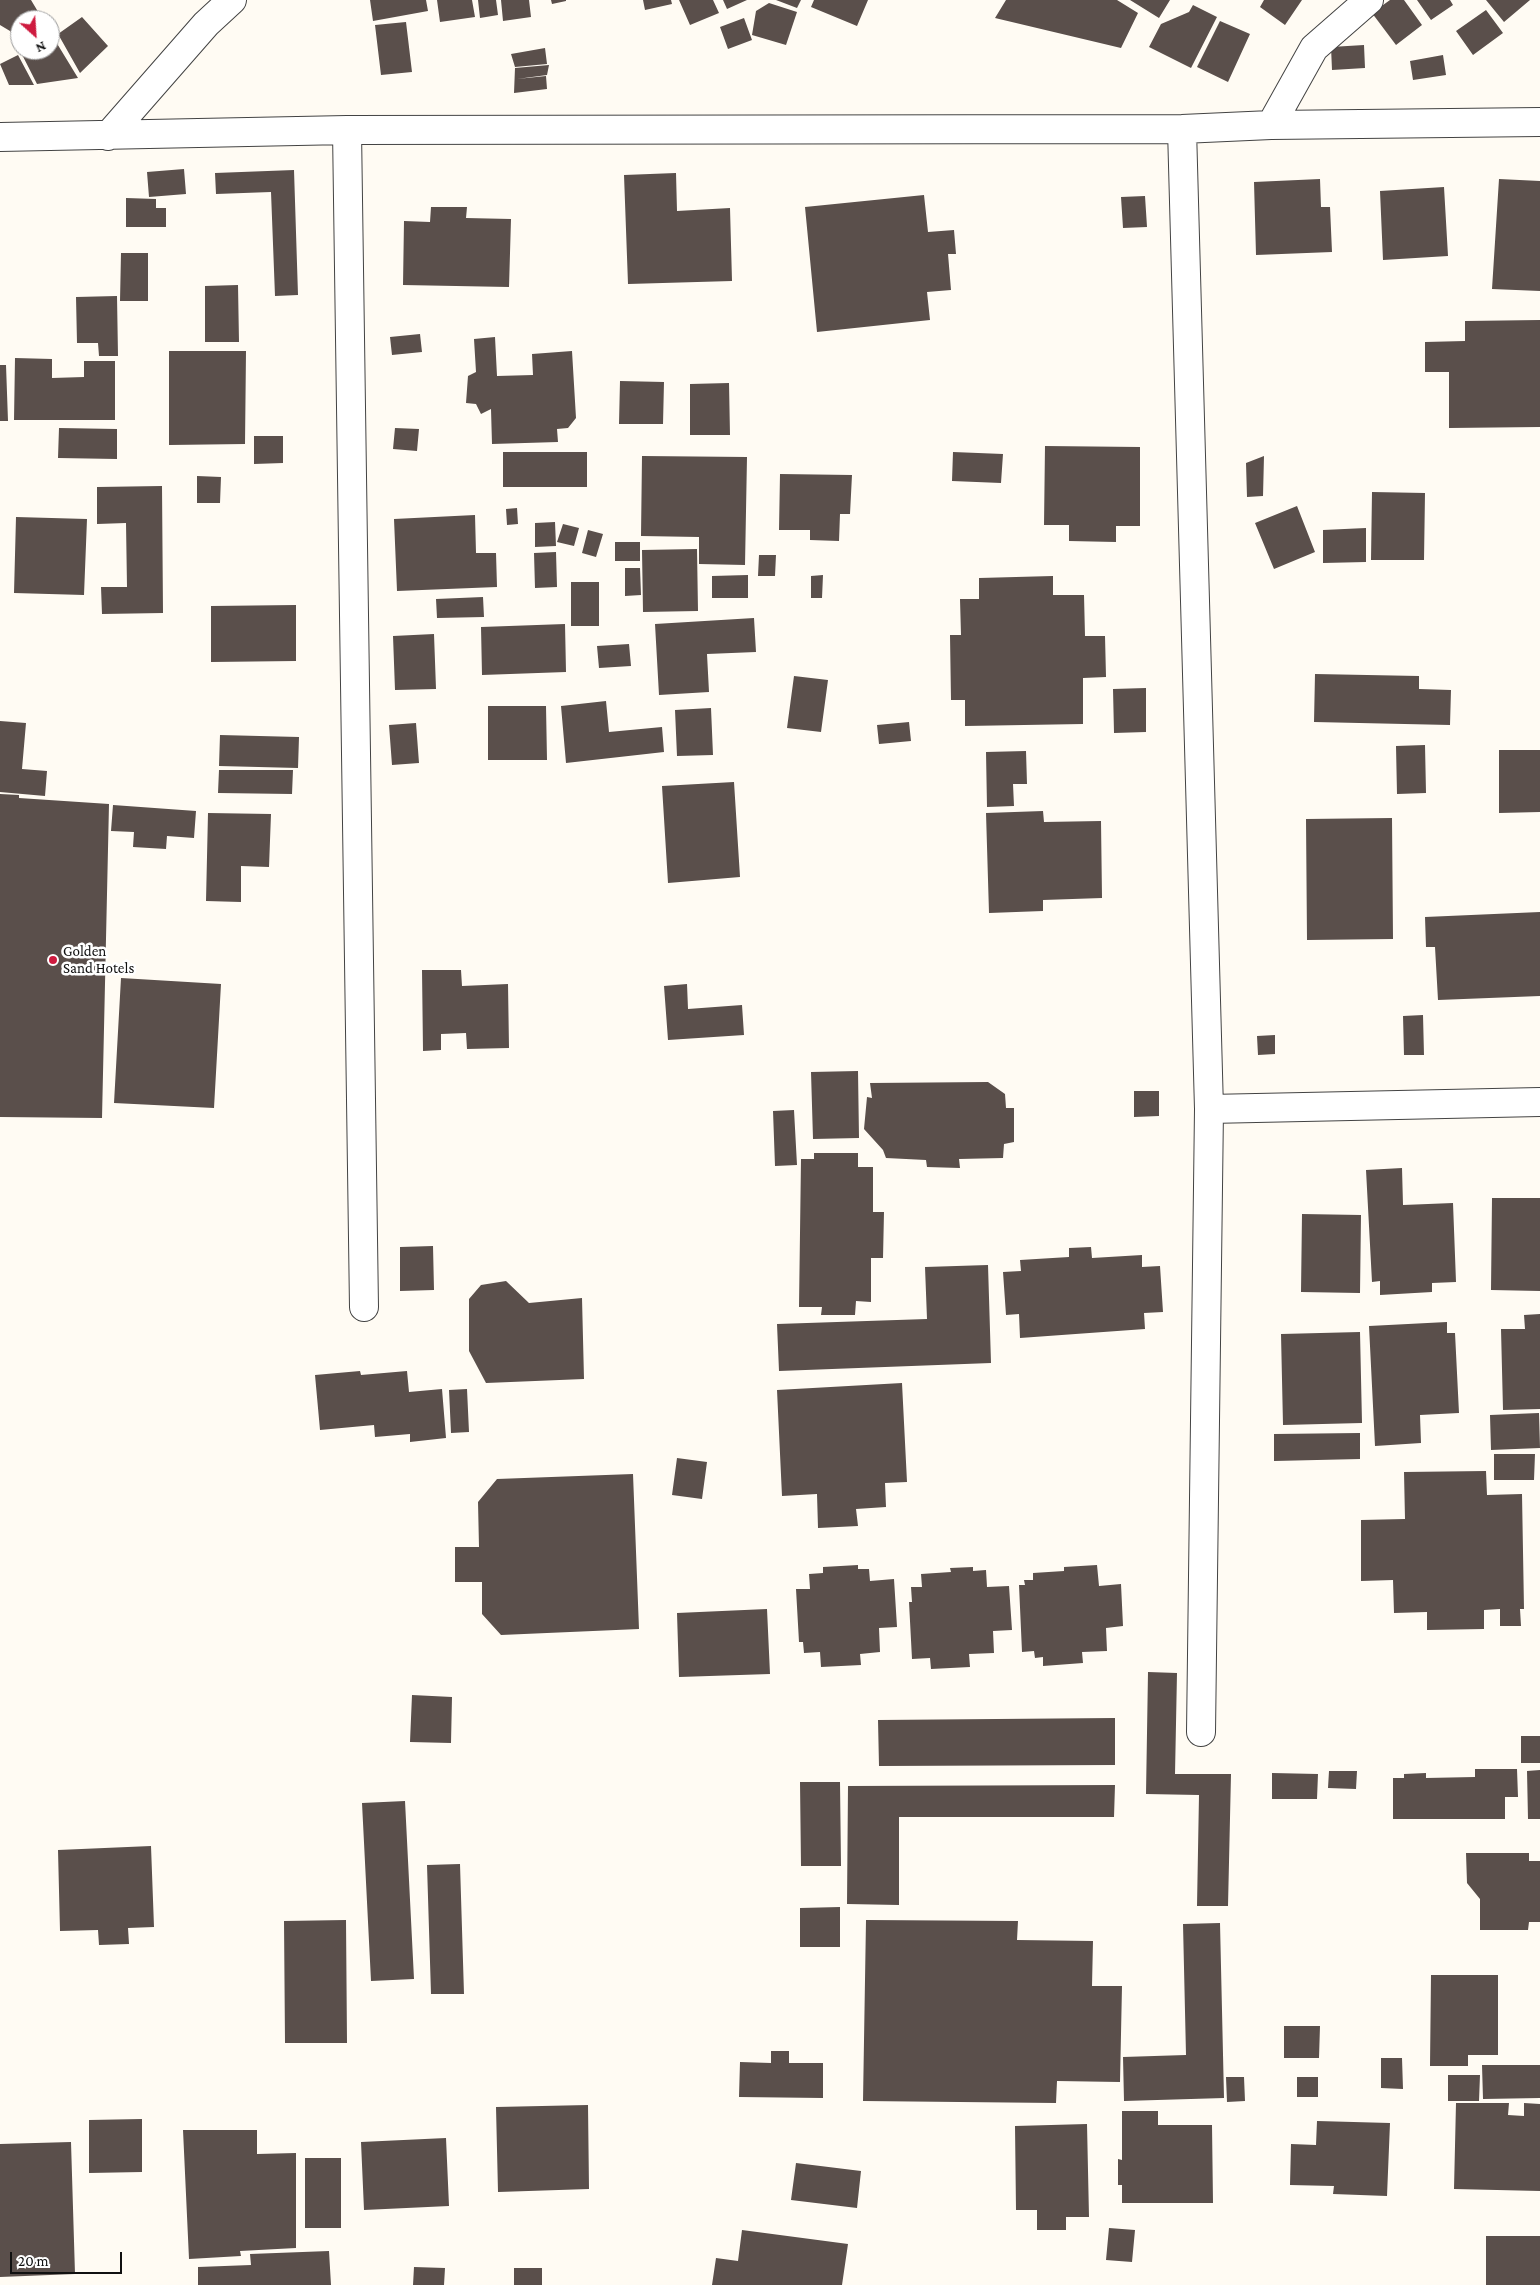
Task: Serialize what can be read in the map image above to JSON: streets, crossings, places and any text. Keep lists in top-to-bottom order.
{
  "places": ["Golden Sand Hotels"],
  "scale_bar": "20 m",
  "north": "bottom right"
}
